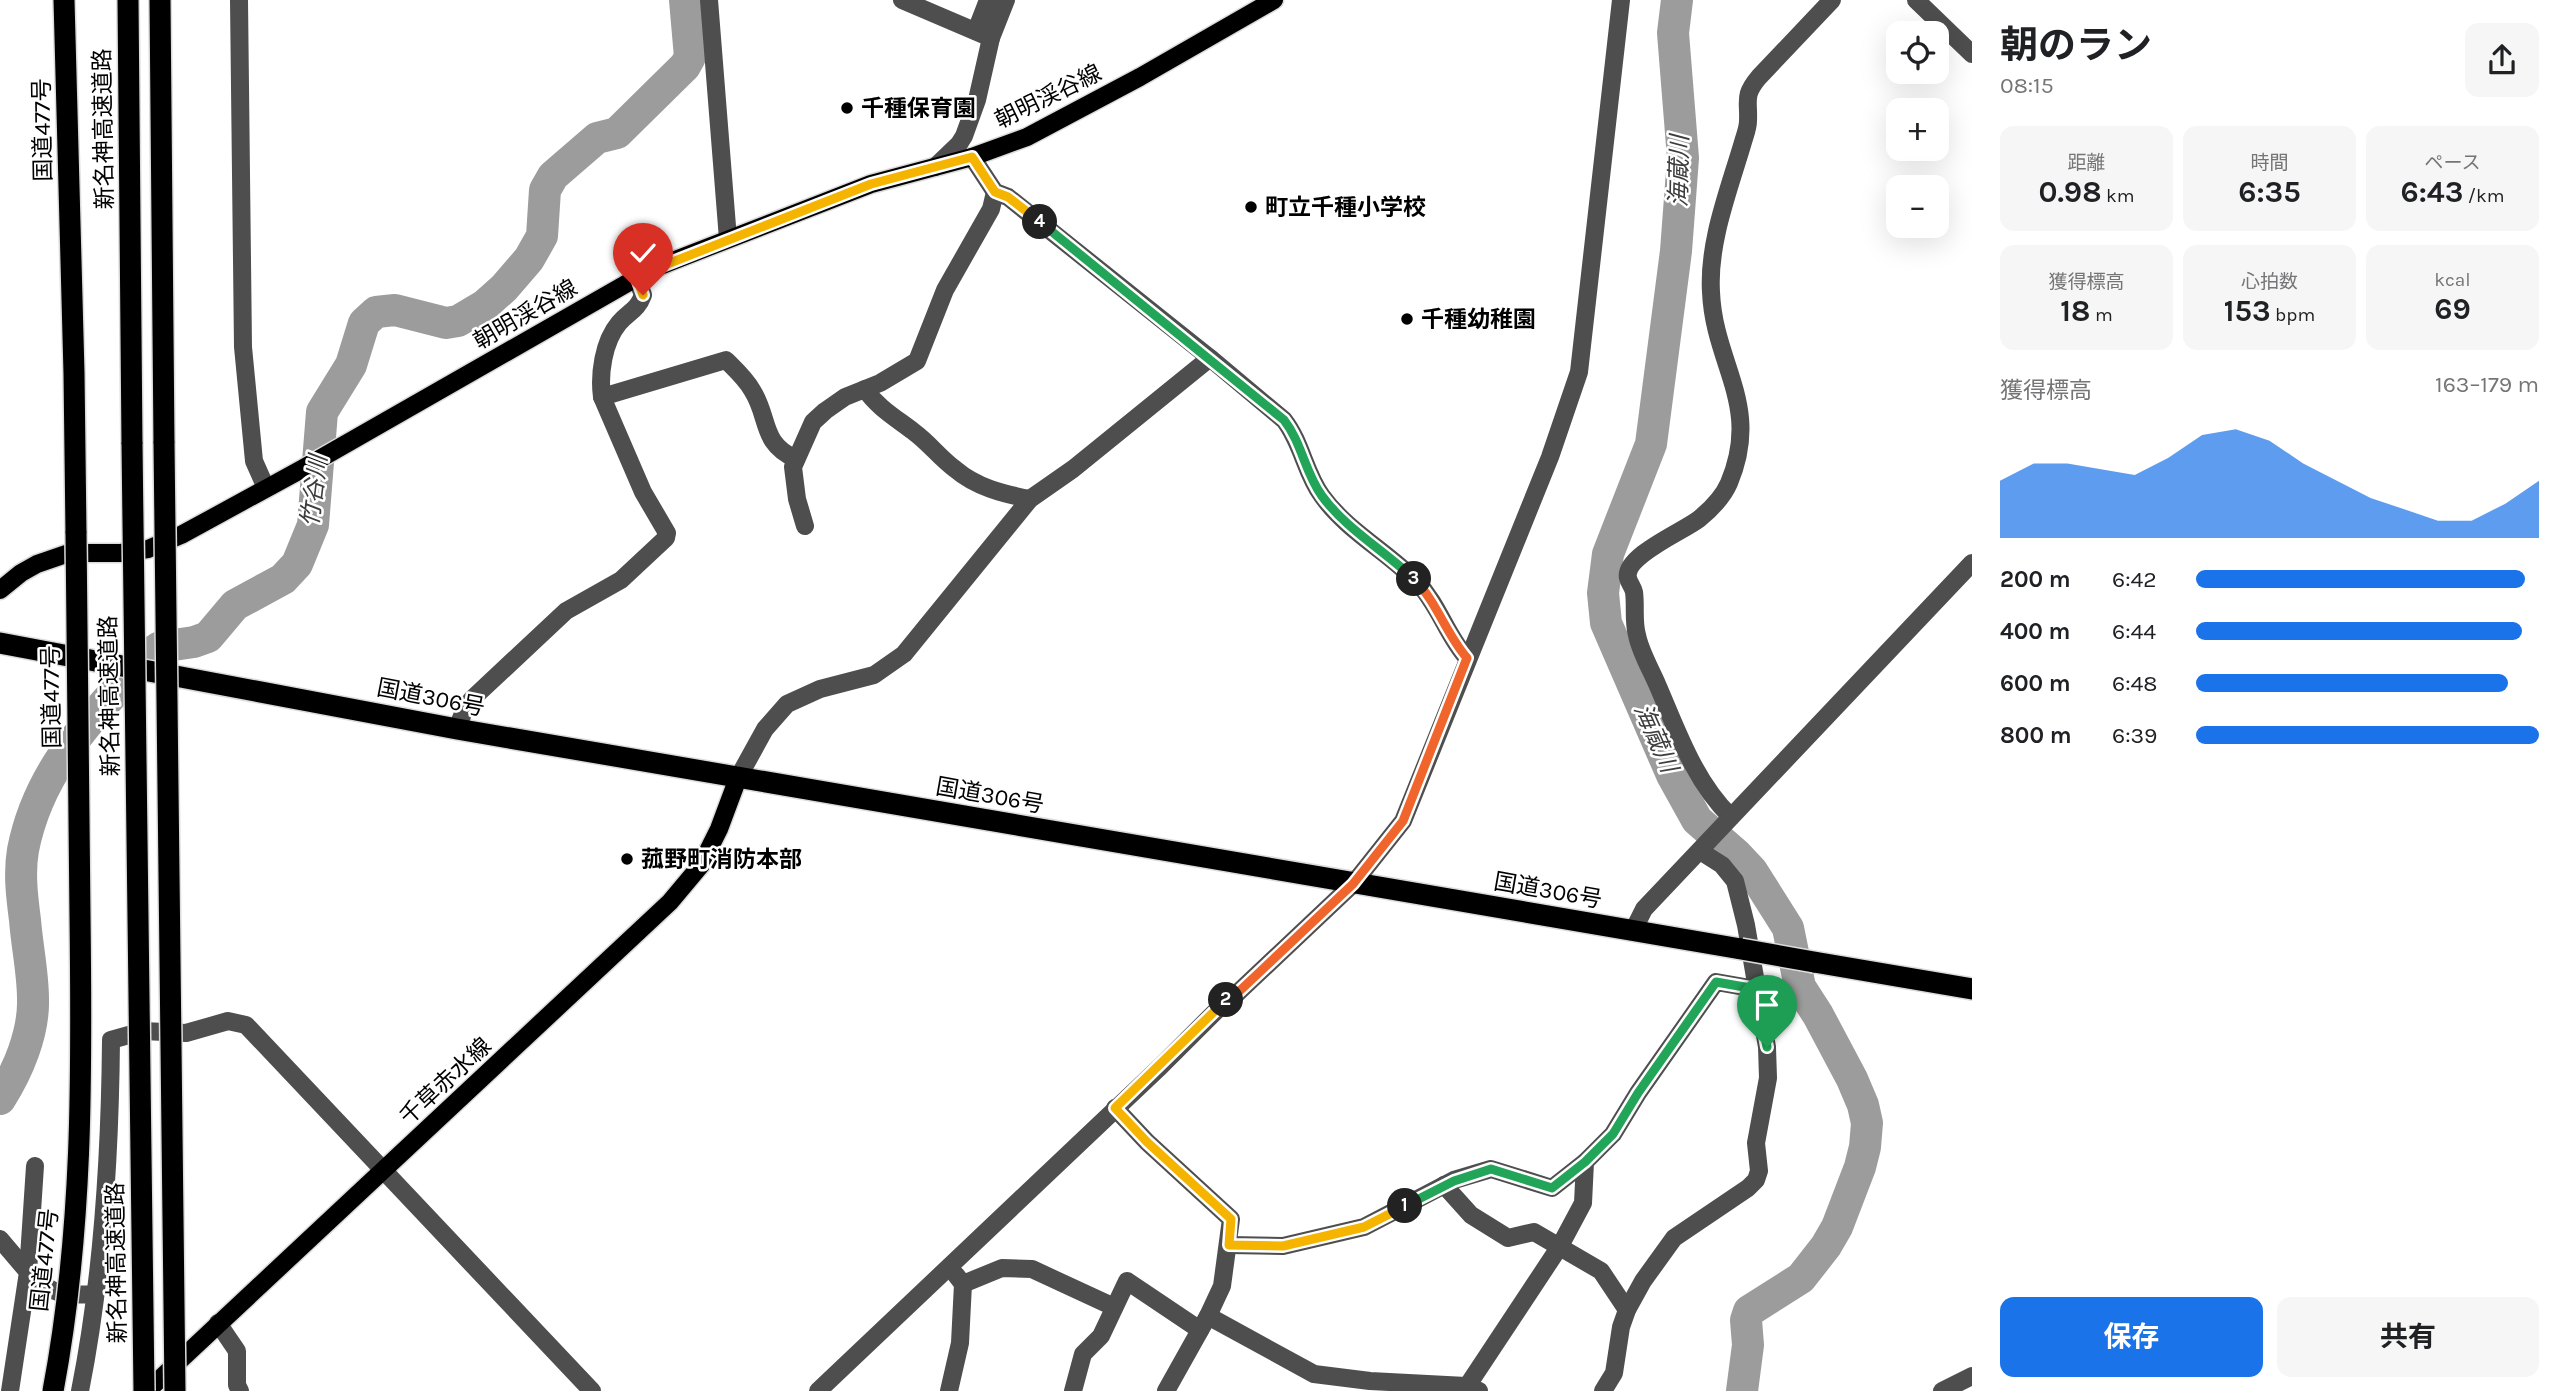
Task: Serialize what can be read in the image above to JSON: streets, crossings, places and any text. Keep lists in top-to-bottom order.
{
  "streets": {
    "highway": ["新名神高速道路", "国道477号", "国道306号"],
    "main road": ["朝明渓谷線", "千草赤水線"]
  },
  "crossings": [
    ["新名神高速道路", "千草赤水線"],
    ["国道306号", "千草赤水線"]
  ],
  "water": ["海蔵川", "竹谷川"],
  "places": [
    "千種保育園",
    "町立千種小学校",
    "千種幼稚園",
    "菰野町消防本部"
  ],
  "page": {
    "heading": ["朝のラン", "08:15"],
    "map_buttons": ["+", "−"],
    "stats": [
      ["距離", "0.98 km"],
      ["時間", "6:35"],
      ["ペース", "6:43 /km"],
      ["獲得標高", "18 m"],
      ["心拍数", "153 bpm"],
      ["kcal", "69"]
    ],
    "pins": [
      "4",
      "3",
      "2",
      "1"
    ],
    "chart": ["獲得標高", "163–179 m"],
    "list": [
      {
        "name": "200 m",
        "note": "6:42"
      },
      {
        "name": "400 m",
        "note": "6:44"
      },
      {
        "name": "600 m",
        "note": "6:48"
      },
      {
        "name": "800 m",
        "note": "6:39"
      }
    ],
    "buttons": ["保存", "共有"]
  }
}
